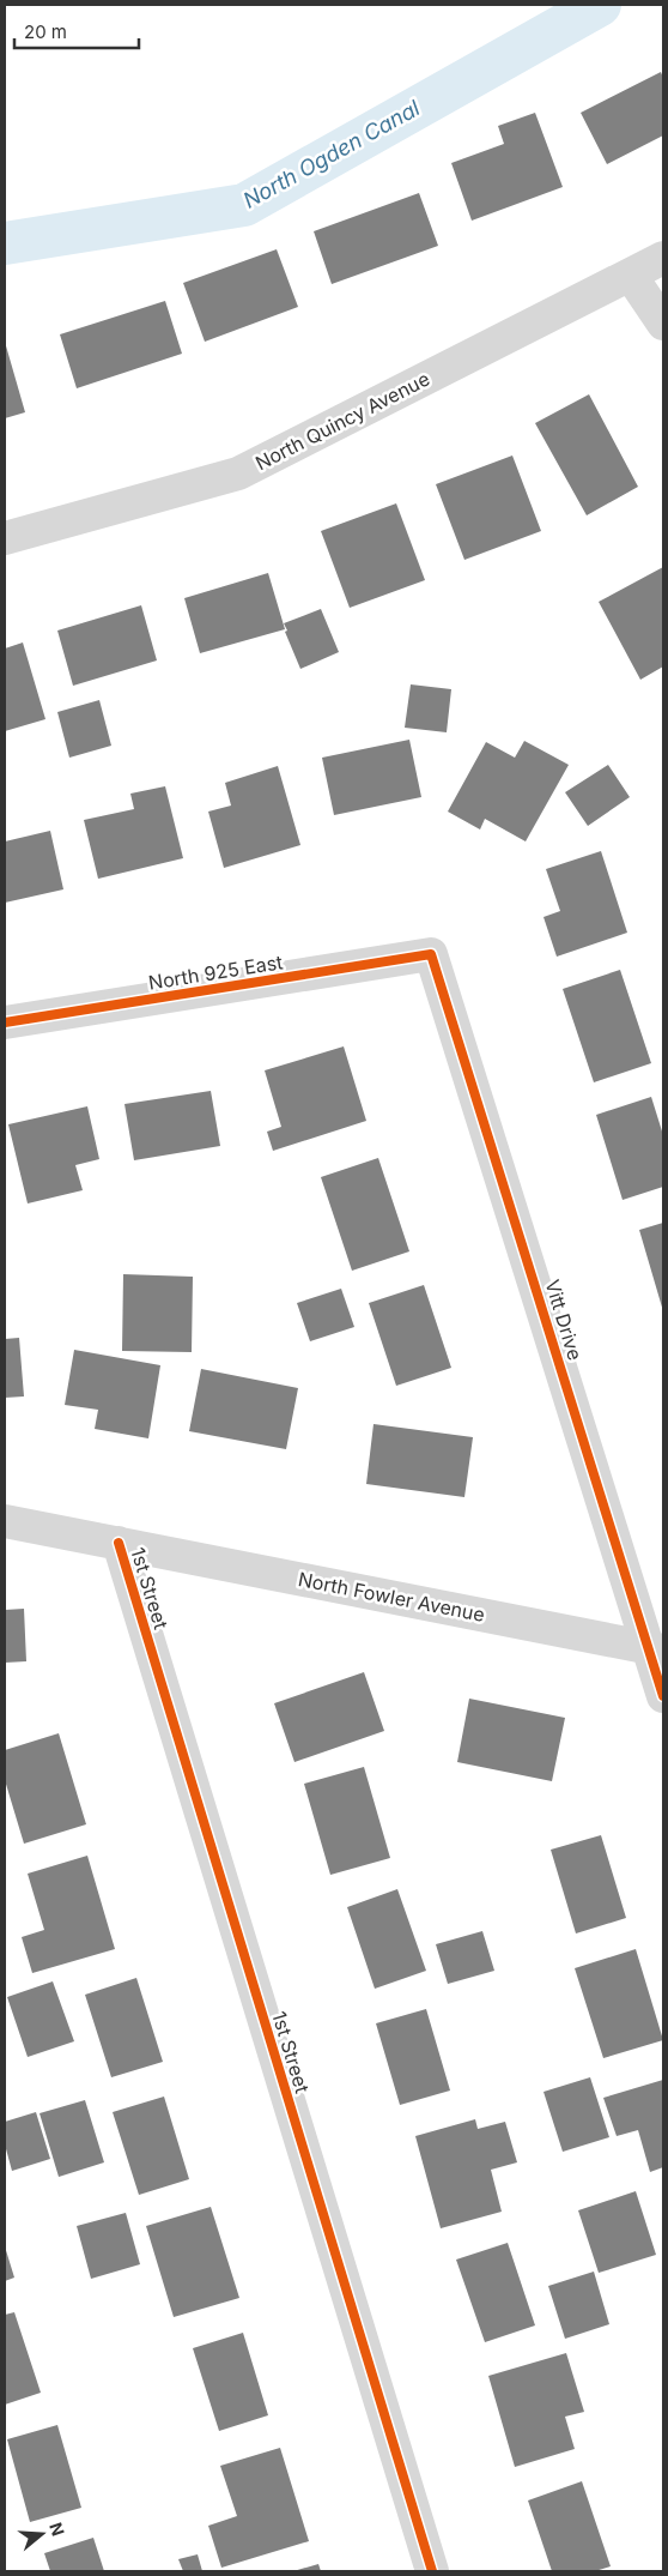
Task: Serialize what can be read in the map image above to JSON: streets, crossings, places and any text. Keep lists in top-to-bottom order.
{
  "streets": {
    "street": [
      "North Quincy Avenue",
      "North 925 East",
      "Vitt Drive",
      "1st Street",
      "North Fowler Avenue"
    ]
  },
  "crossings": [
    ["North 925 East", "Vitt Drive"],
    ["Vitt Drive", "North Fowler Avenue"],
    ["1st Street", "North Fowler Avenue"]
  ],
  "water": ["North Ogden Canal"],
  "scale_bar": "20 m",
  "north": "right"
}
